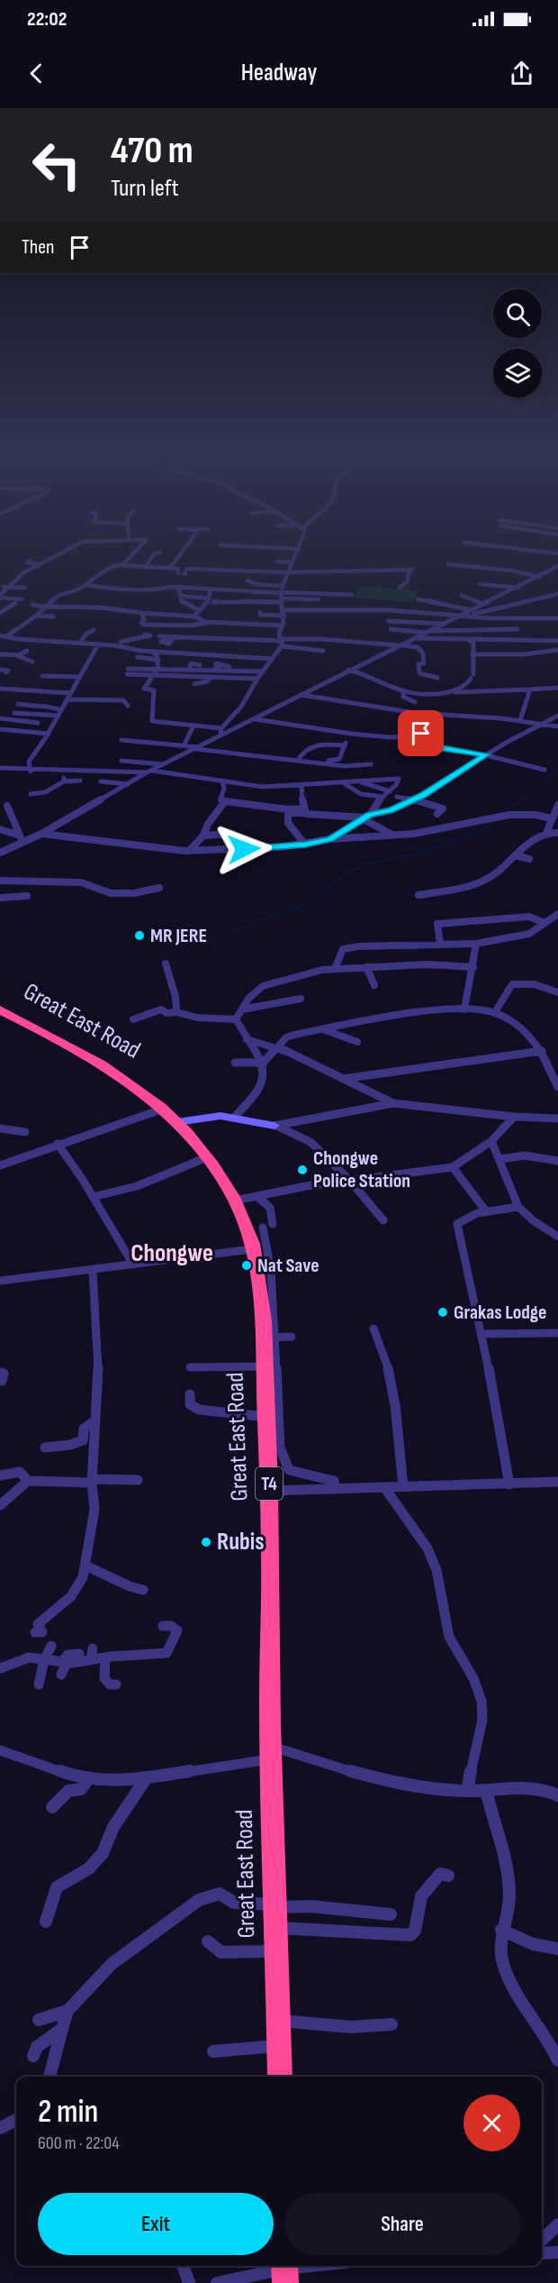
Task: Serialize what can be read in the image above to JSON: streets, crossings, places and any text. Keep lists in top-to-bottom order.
{
  "streets": {
    "highway": ["Great East Road", "T4"]
  },
  "districts": ["Chongwe"],
  "places": [
    "MR JERE",
    "Chongwe Police Station",
    "Nat Save",
    "Grakas Lodge",
    "Rubis"
  ],
  "page": {
    "status": "22:02",
    "header": "Headway",
    "turn": ["470 m", "Turn left"],
    "then": "Then",
    "heading": ["2 min", "600 m · 22:04"],
    "buttons": ["Exit", "Share"]
  }
}
